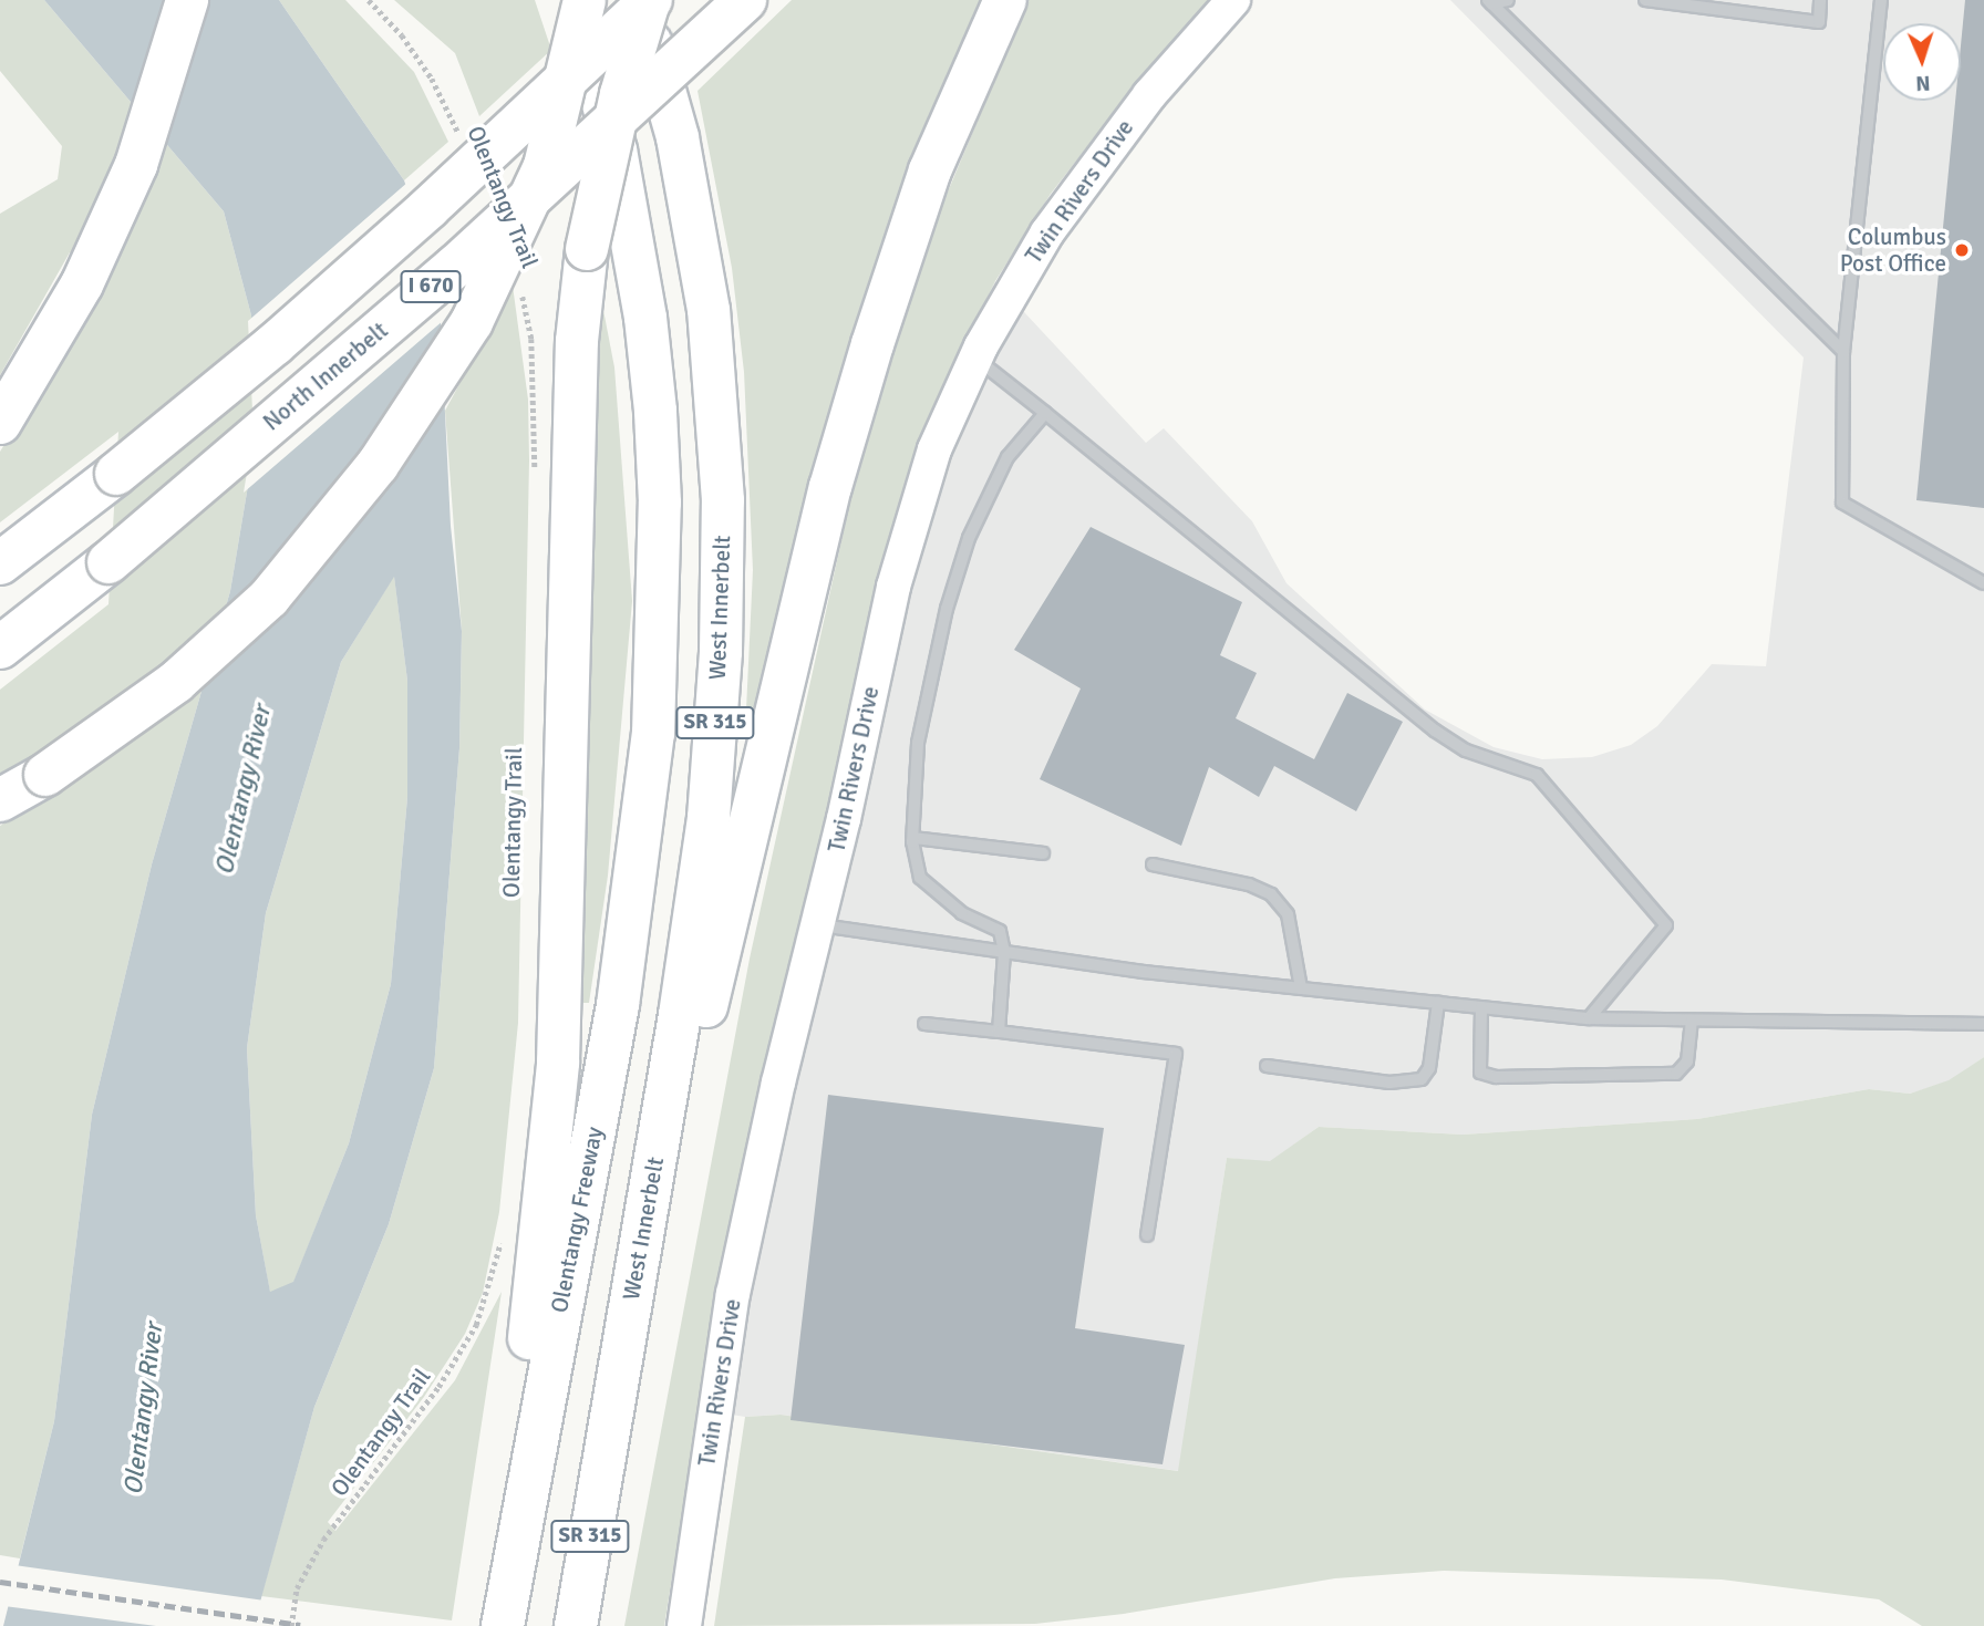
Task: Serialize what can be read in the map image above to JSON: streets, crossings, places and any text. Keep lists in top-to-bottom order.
{
  "streets": {
    "highway": [
      "I 670",
      "North Innerbelt",
      "West Innerbelt",
      "SR 315",
      "Olentangy Freeway"
    ],
    "main road": ["Twin Rivers Drive"],
    "path": ["Olentangy Trail"]
  },
  "crossings": [
    ["West Innerbelt", "SR 315"]
  ],
  "water": ["Olentangy River"],
  "places": ["Columbus Post Office"],
  "north": "bottom"
}
